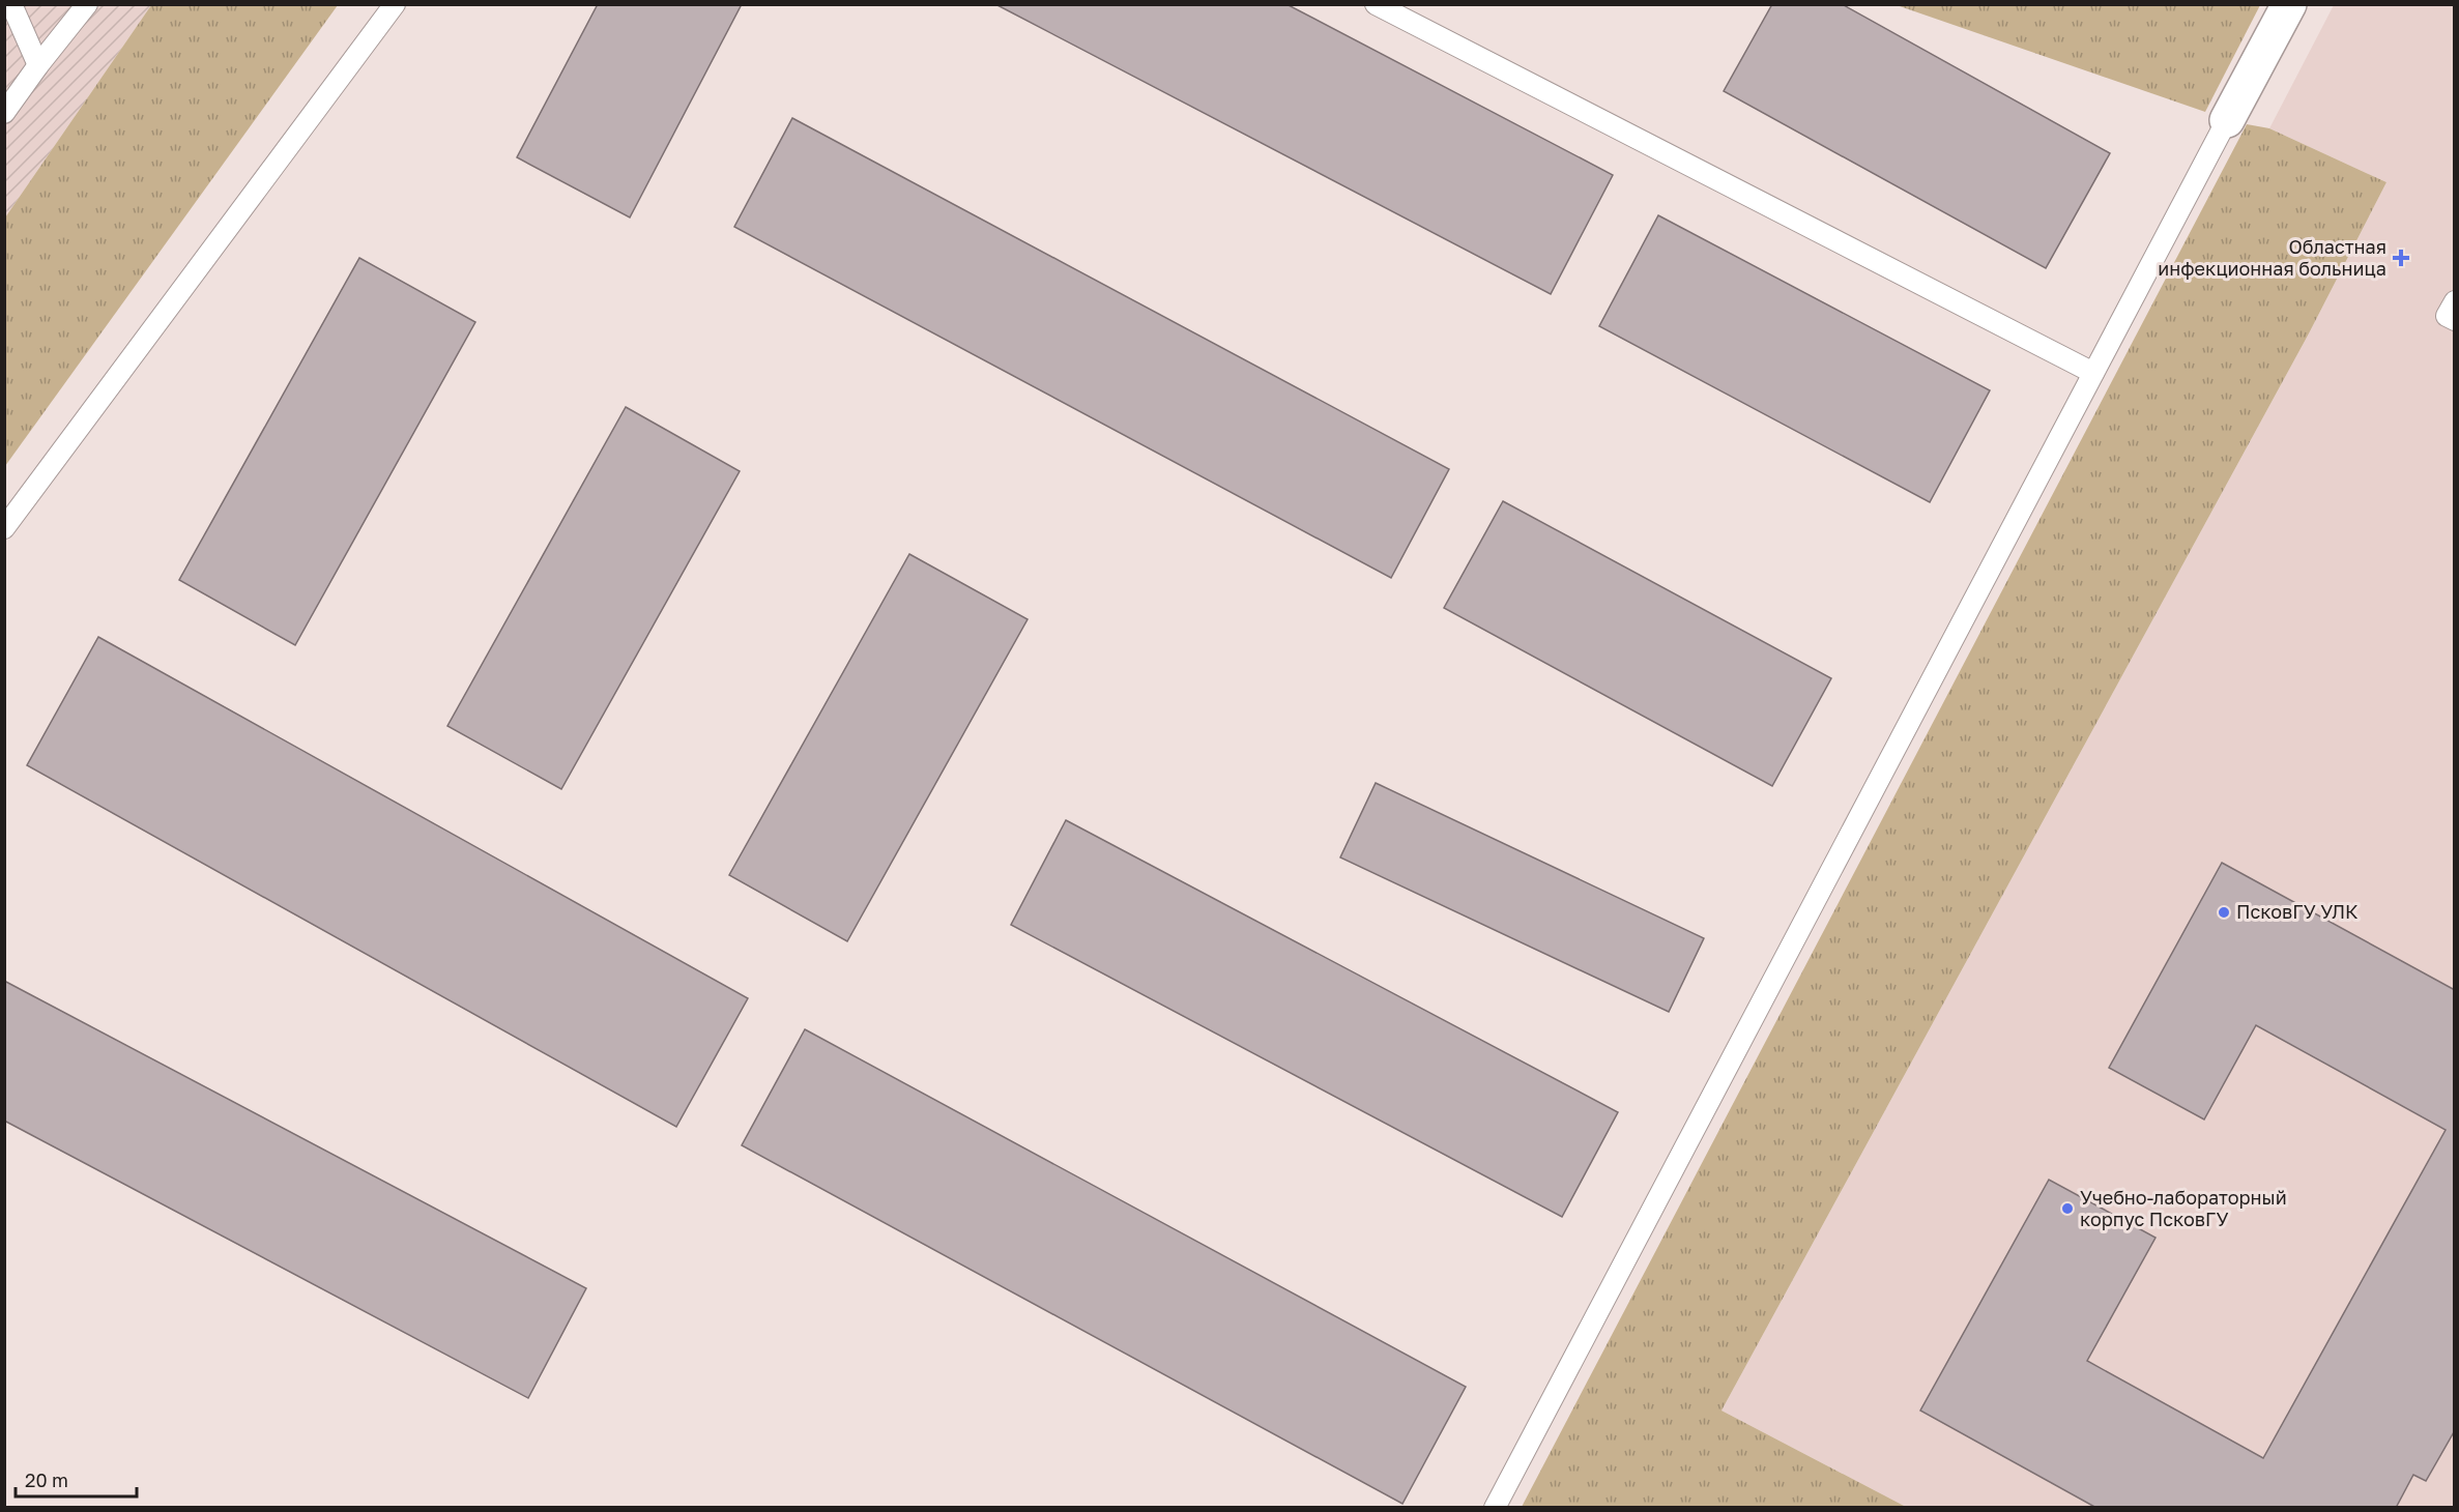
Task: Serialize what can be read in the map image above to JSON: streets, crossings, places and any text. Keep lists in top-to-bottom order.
{
  "places": {
    "health": ["Областная инфекционная больница"],
    "other": ["ПсковГУ УЛК", "Учебно-лабораторный корпус ПсковГУ"]
  },
  "scale_bar": "20 m"
}
